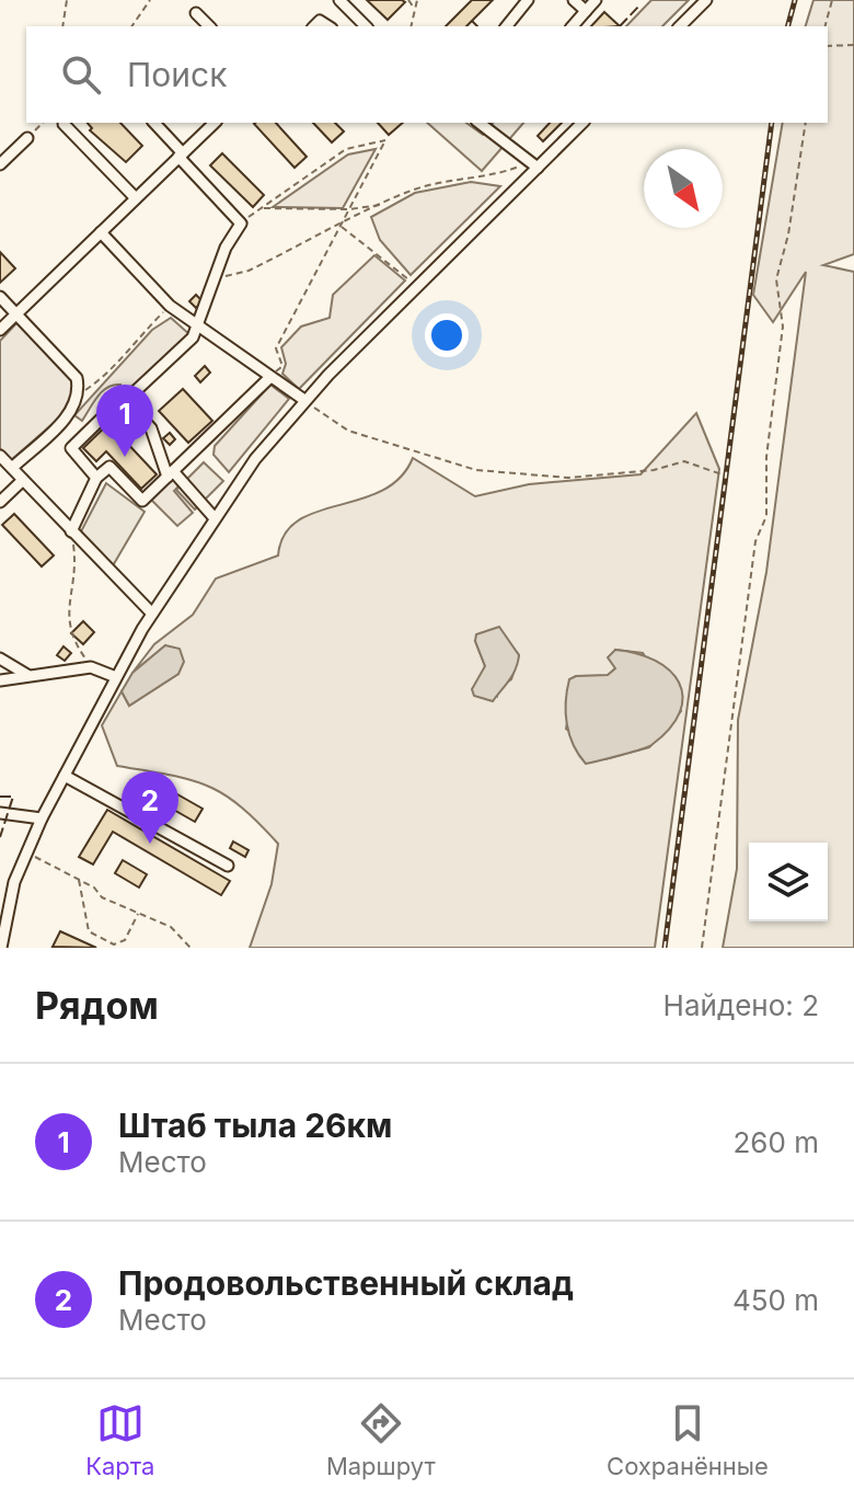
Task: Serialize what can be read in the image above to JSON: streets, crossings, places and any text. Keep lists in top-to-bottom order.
{
  "north": "bottom right",
  "page": {
    "search": "Поиск",
    "pins": ["1", "2"],
    "heading": ["Рядом", "Найдено: 2"],
    "list": [
      {
        "mark": "1",
        "name": "Штаб тыла 26км",
        "note": "Место",
        "value": "260 m"
      },
      {
        "mark": "2",
        "name": "Продовольственный склад",
        "note": "Место",
        "value": "450 m"
      }
    ],
    "nav": ["Карта", "Маршрут", "Сохранённые"]
  }
}
